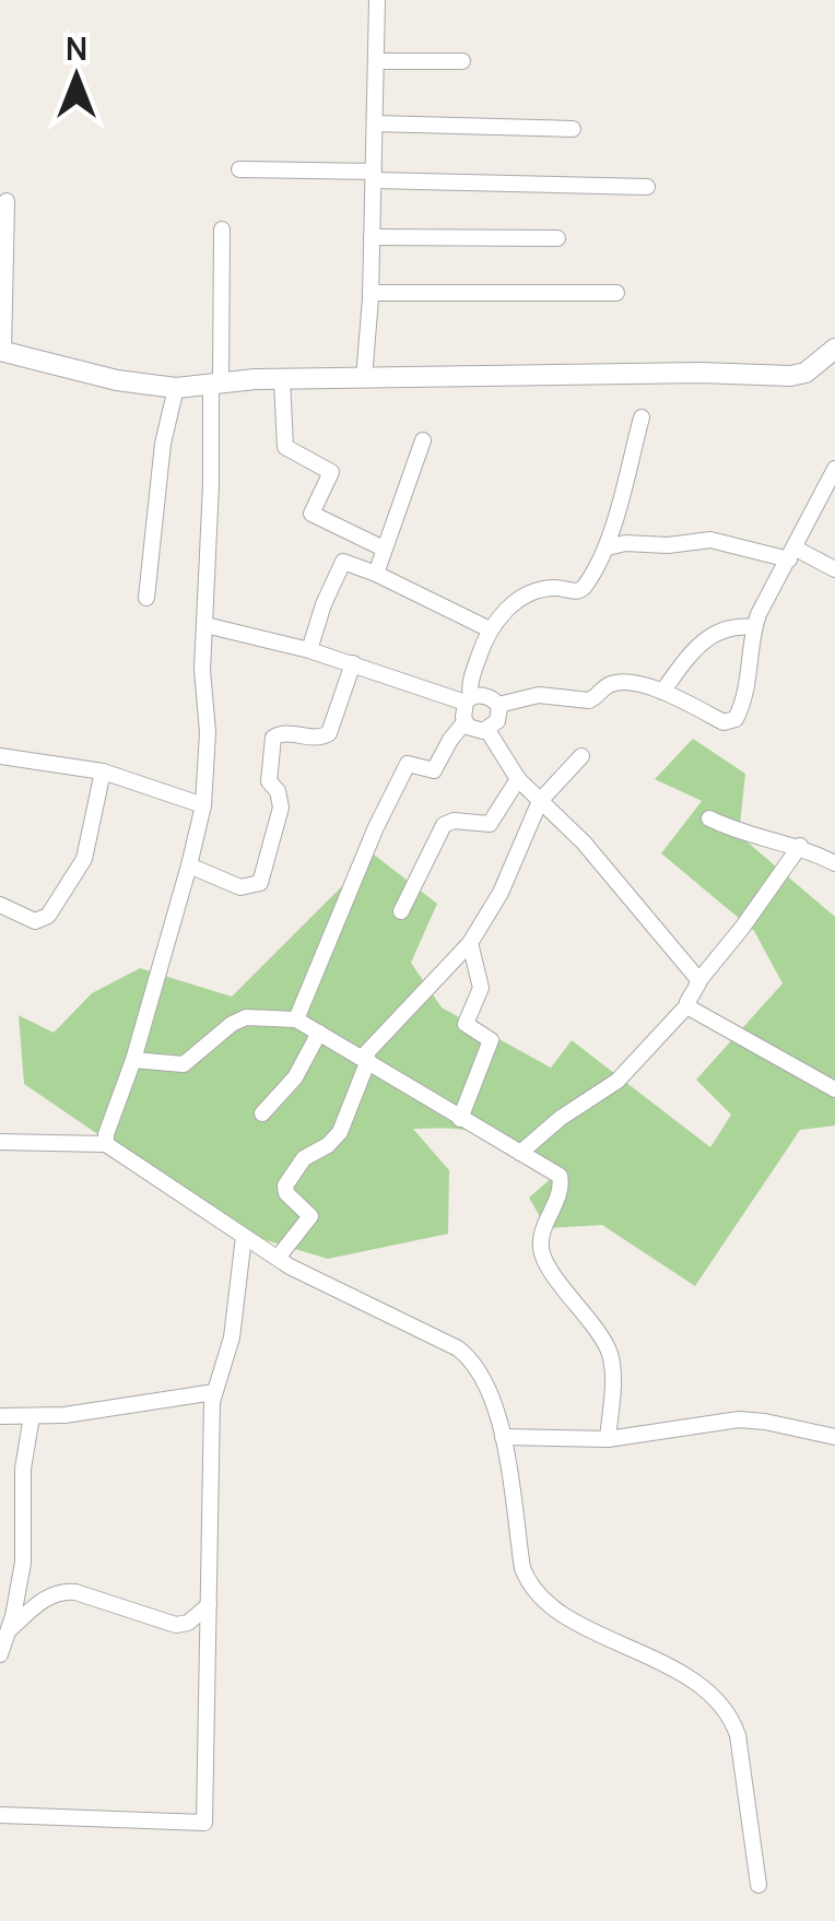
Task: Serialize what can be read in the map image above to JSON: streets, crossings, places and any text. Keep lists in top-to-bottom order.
{
  "north": "top"
}
